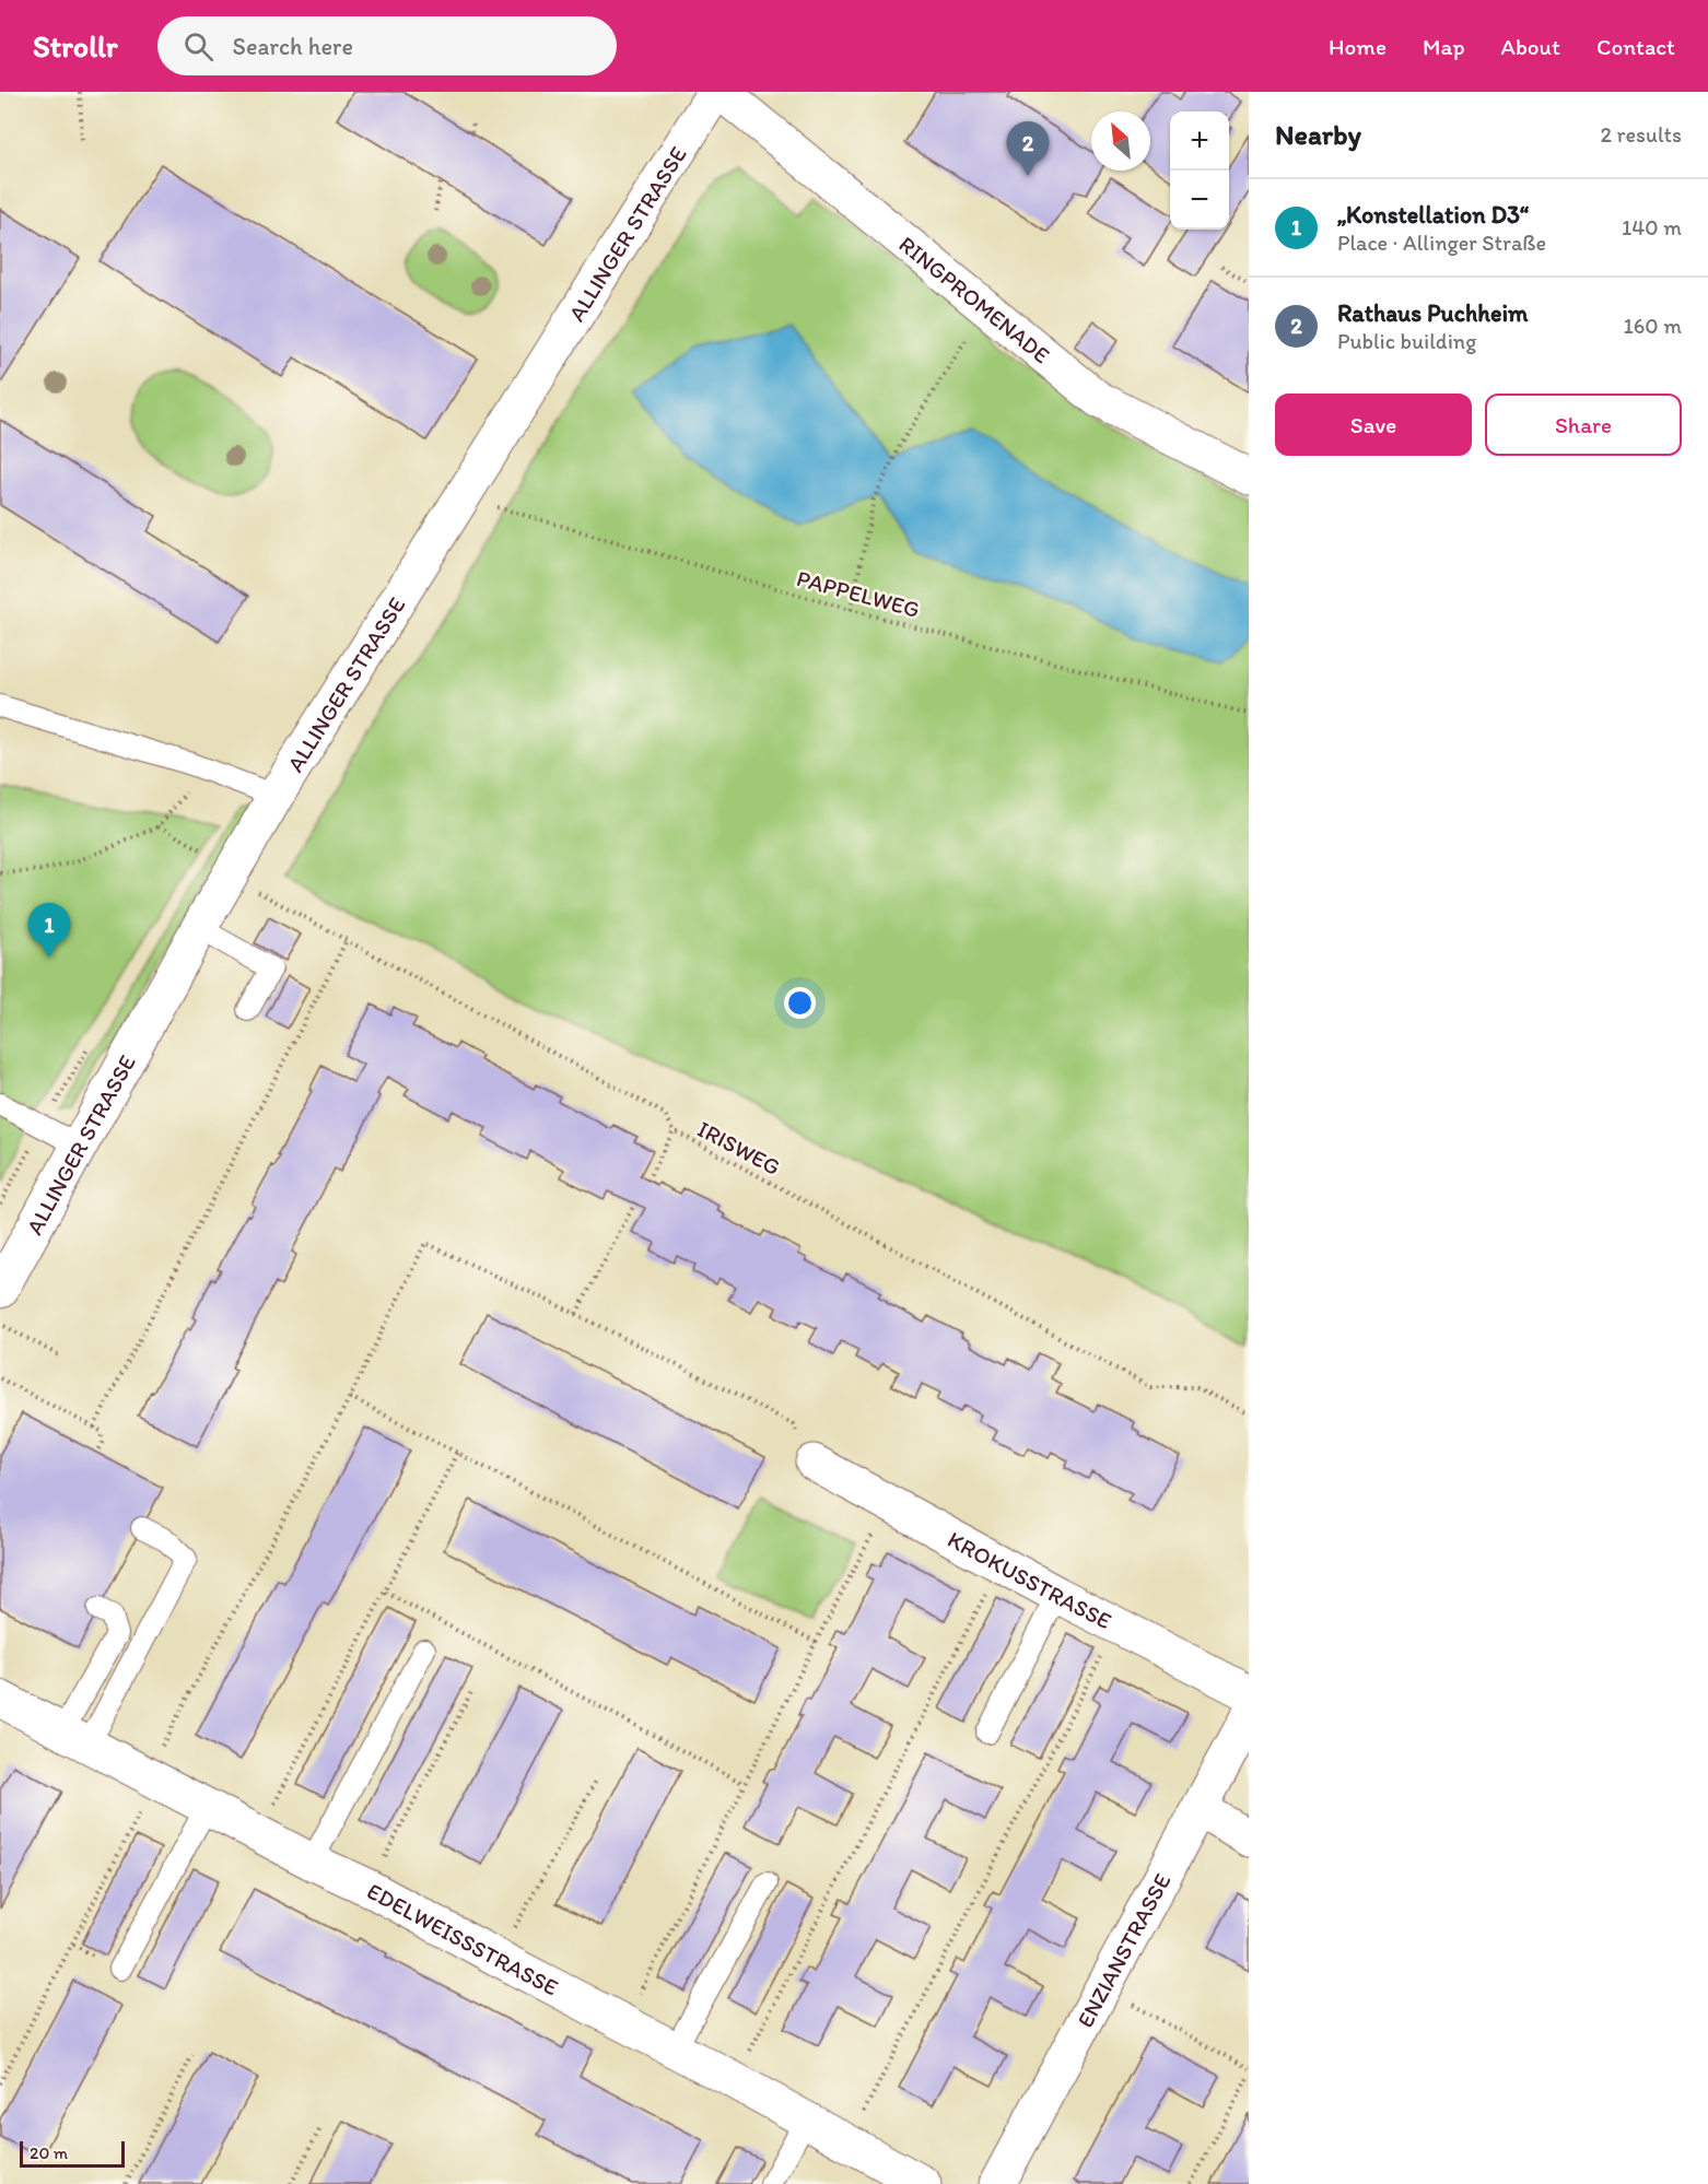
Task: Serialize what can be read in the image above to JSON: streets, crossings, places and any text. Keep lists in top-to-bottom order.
{
  "streets": {
    "street": [
      "ALLINGER STRASSE",
      "RINGPROMENADE",
      "KROKUSSTRASSE",
      "EDELWEISSSTRASSE",
      "ENZIANSTRASSE"
    ],
    "path": ["PAPPELWEG", "IRISWEG"]
  },
  "crossings": [
    ["ALLINGER STRASSE", "PAPPELWEG"],
    ["ALLINGER STRASSE", "IRISWEG"]
  ],
  "scale_bar": "20 m",
  "north": "top left",
  "page": {
    "header": "Strollr",
    "search": "Search here",
    "nav": [
      "Home",
      "Map",
      "About",
      "Contact"
    ],
    "heading": ["Nearby", "2 results"],
    "map_buttons": ["+", "−"],
    "pins": ["2", "1"],
    "list": [
      {
        "mark": "1",
        "name": "„Konstellation D3“",
        "note": "Place · Allinger Straße",
        "value": "140 m"
      },
      {
        "mark": "2",
        "name": "Rathaus Puchheim",
        "note": "Public building",
        "value": "160 m"
      }
    ],
    "buttons": ["Save", "Share"],
    "scale": "20 m"
  }
}
